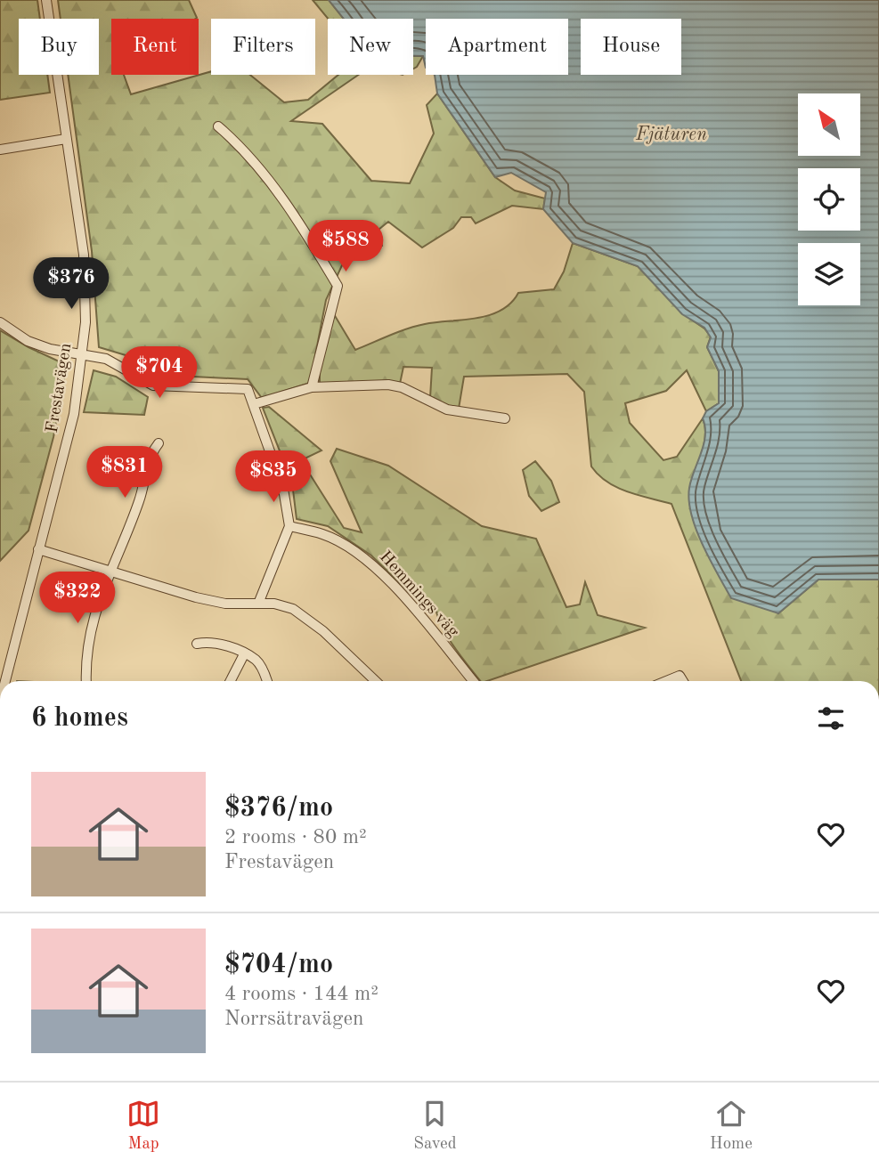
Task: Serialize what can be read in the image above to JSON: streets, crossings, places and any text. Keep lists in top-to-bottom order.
{
  "streets": {
    "street": ["Frestavägen", "Hemmings väg"]
  },
  "water": ["Fjäturen"],
  "north": "top left",
  "page": {
    "chip": [
      "Buy",
      "Rent",
      "Filters",
      "New",
      "Apartment",
      "House"
    ],
    "price": [
      "$588",
      "$376",
      "$704",
      "$831",
      "$835",
      "$322"
    ],
    "heading": "6 homes",
    "list": [
      {
        "name": "$376/mo",
        "note": "2 rooms · 80 m² · Frestavägen"
      },
      {
        "name": "$704/mo",
        "note": "4 rooms · 144 m² · Norrsätravägen"
      }
    ],
    "tabs": ["Map", "Saved", "Home"]
  }
}
